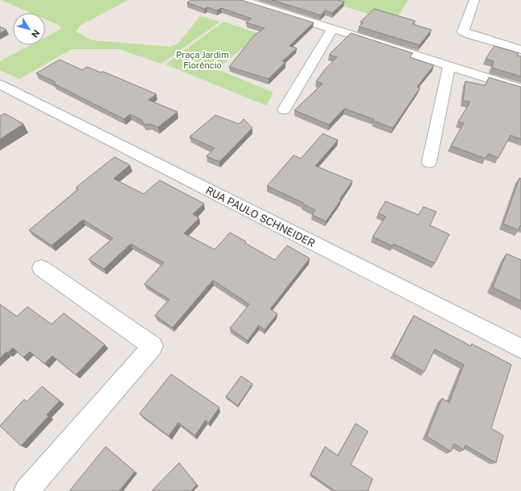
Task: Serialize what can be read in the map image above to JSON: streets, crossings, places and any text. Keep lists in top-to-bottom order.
{
  "streets": {
    "street": ["RUA PAULO SCHNEIDER"]
  },
  "parks": ["Praça Jardim Florêncio"],
  "north": "bottom right"
}
